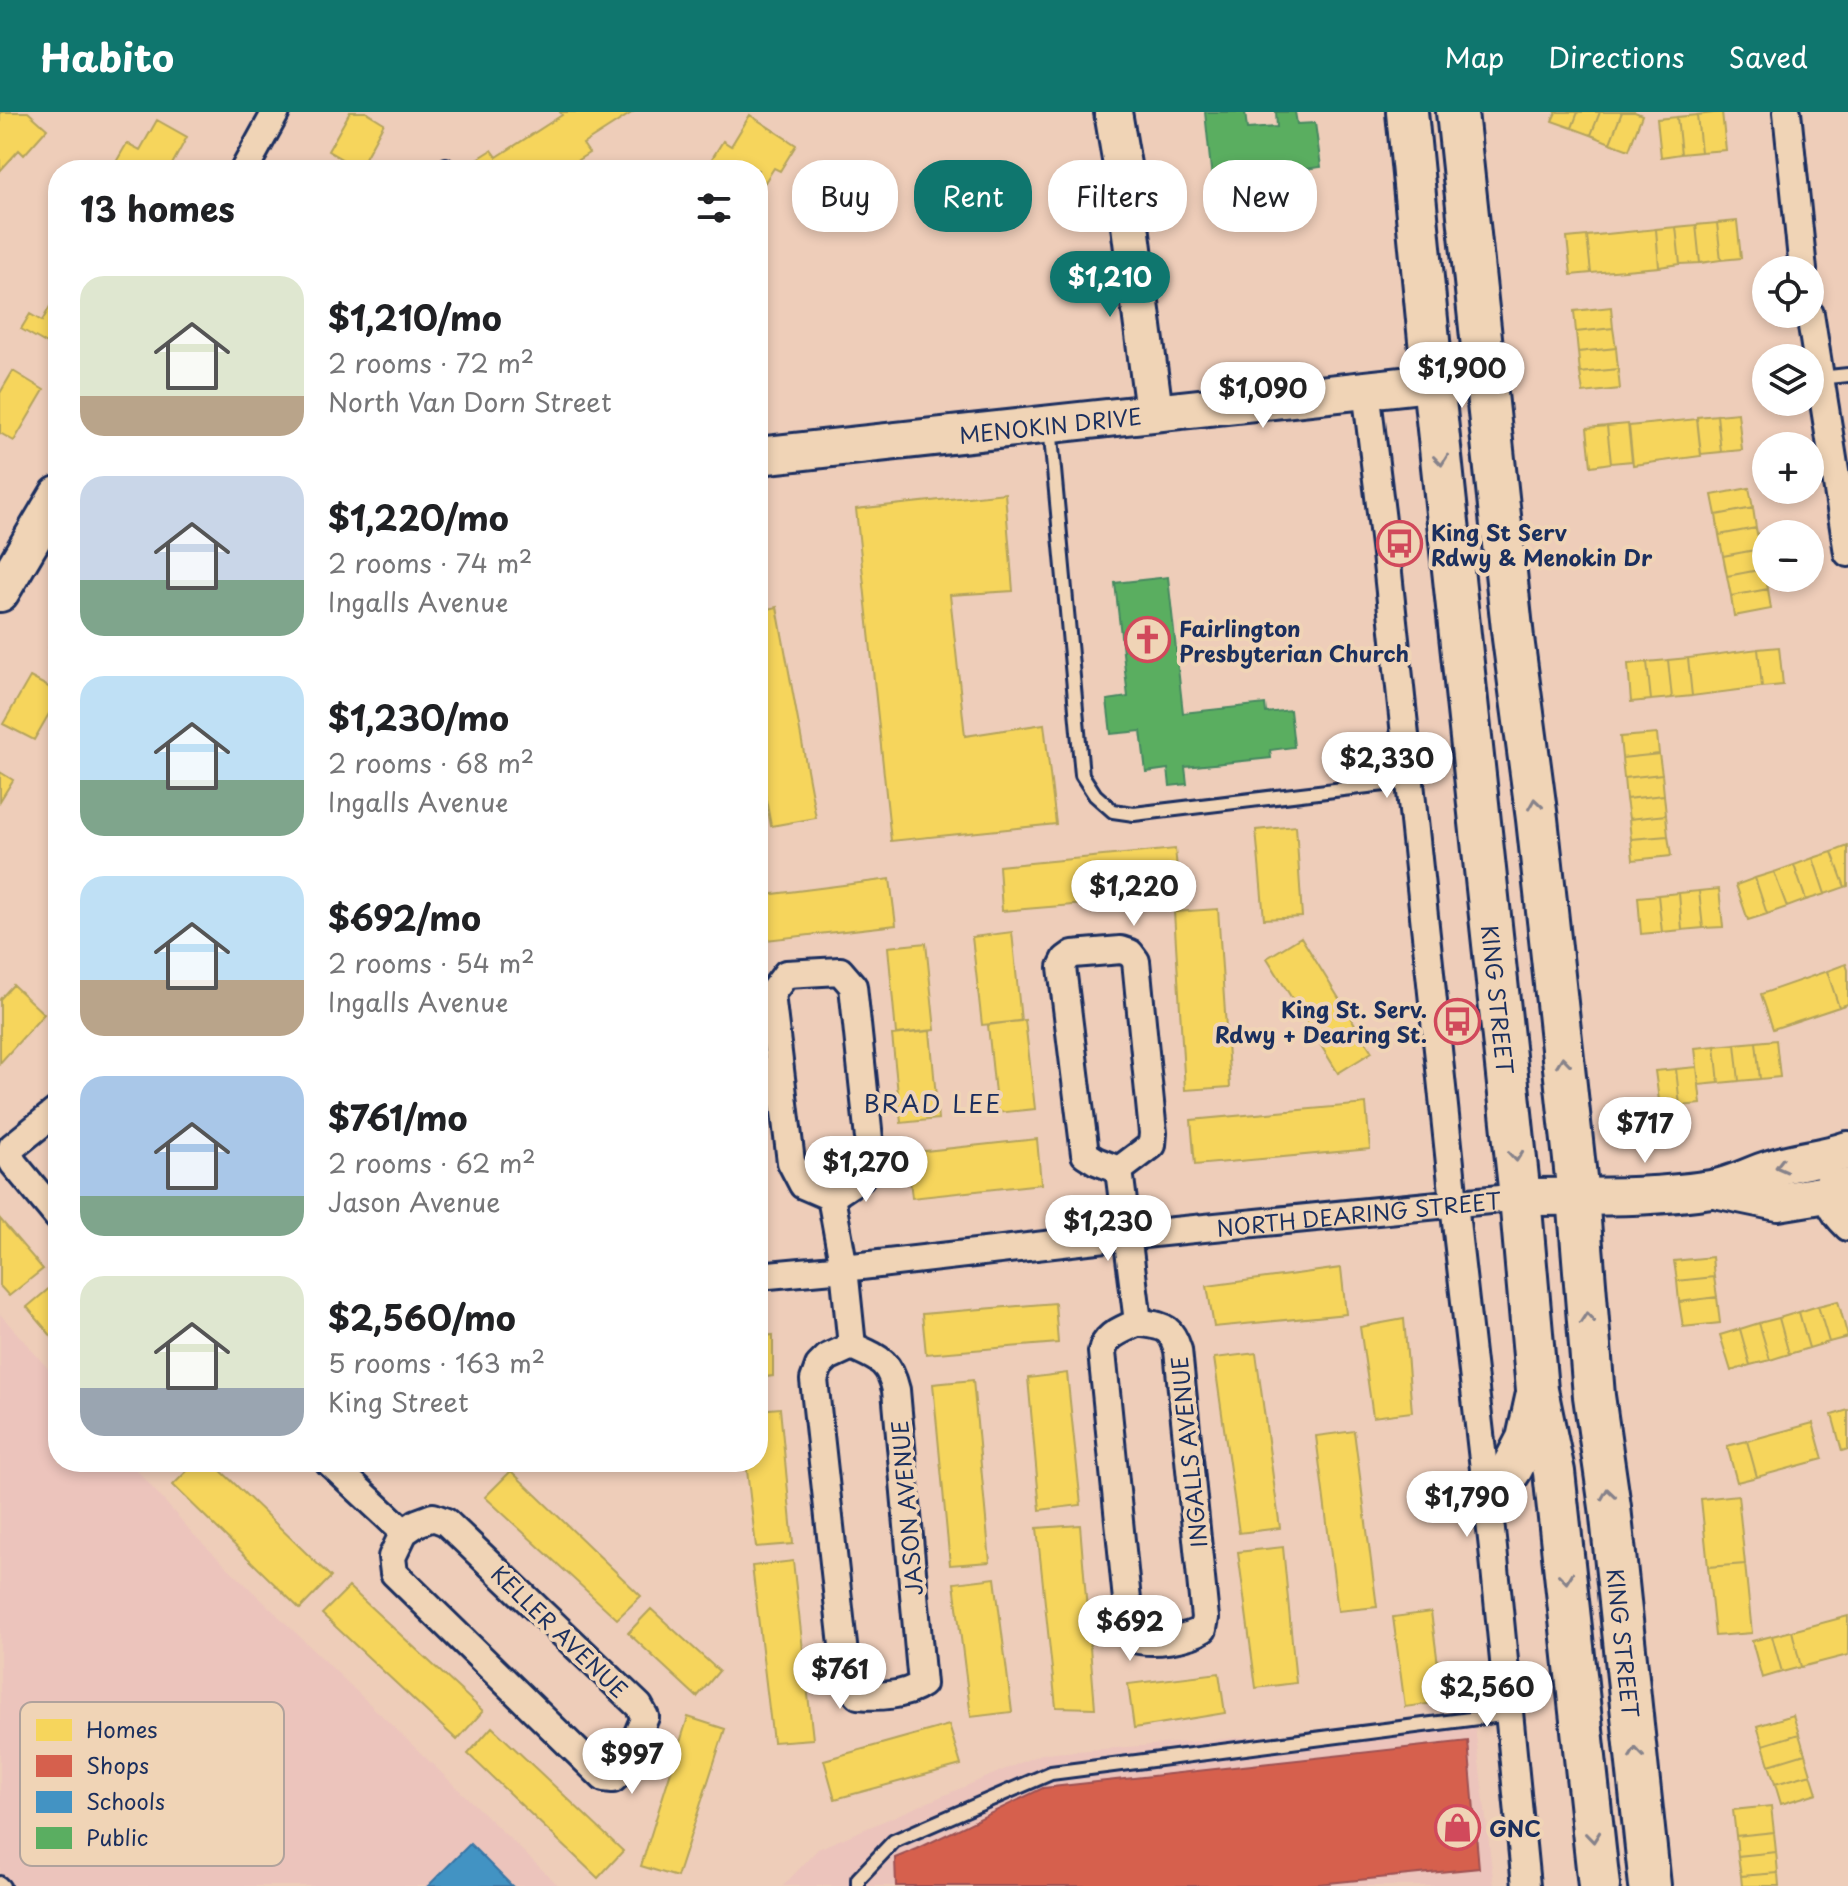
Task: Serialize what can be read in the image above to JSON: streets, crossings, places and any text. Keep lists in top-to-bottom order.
{
  "streets": {
    "main road": ["KING STREET"],
    "street": [
      "MENOKIN DRIVE",
      "NORTH DEARING STREET",
      "INGALLS AVENUE",
      "JASON AVENUE",
      "KELLER AVENUE"
    ]
  },
  "crossings": [
    ["MENOKIN DRIVE", "KING STREET"],
    ["KING STREET", "NORTH DEARING STREET"]
  ],
  "districts": ["BRAD LEE"],
  "places": {
    "bus stop": ["King St Serv Rdwy & Menokin Dr", "King St. Serv. Rdwy + Dearing St."],
    "church": ["Fairlington Presbyterian Church"],
    "shop": ["GNC"]
  },
  "legend": [
    "Homes",
    "Shops",
    "Schools",
    "Public"
  ],
  "page": {
    "header": "Habito",
    "nav": ["Map", "Directions", "Saved"],
    "chip": [
      "Buy",
      "Rent",
      "Filters",
      "New"
    ],
    "heading": "13 homes",
    "price": [
      "$1,210",
      "$1,900",
      "$1,090",
      "$2,330",
      "$1,220",
      "$717",
      "$1,270",
      "$1,230",
      "$1,790",
      "$692",
      "$761",
      "$2,560",
      "$997"
    ],
    "map_buttons": ["+", "−"],
    "list": [
      {
        "name": "$1,210/mo",
        "note": "2 rooms · 72 m² · North Van Dorn Street"
      },
      {
        "name": "$1,220/mo",
        "note": "2 rooms · 74 m² · Ingalls Avenue"
      },
      {
        "name": "$1,230/mo",
        "note": "2 rooms · 68 m² · Ingalls Avenue"
      },
      {
        "name": "$692/mo",
        "note": "2 rooms · 54 m² · Ingalls Avenue"
      },
      {
        "name": "$761/mo",
        "note": "2 rooms · 62 m² · Jason Avenue"
      },
      {
        "name": "$2,560/mo",
        "note": "5 rooms · 163 m² · King Street"
      }
    ]
  }
}
